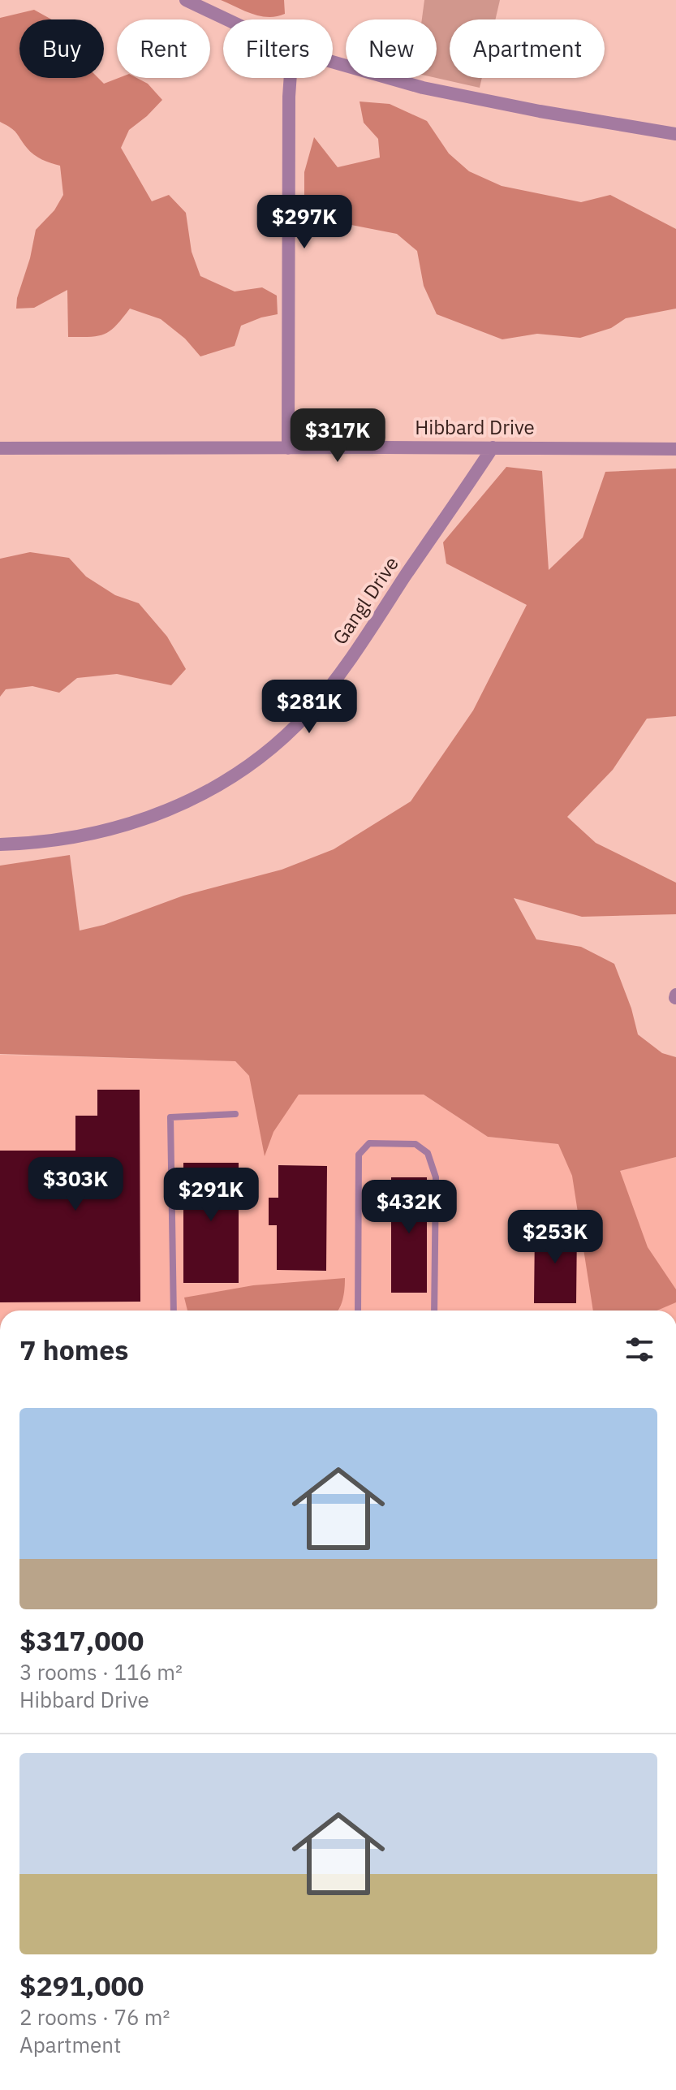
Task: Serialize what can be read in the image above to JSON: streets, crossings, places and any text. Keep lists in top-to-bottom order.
{
  "streets": {
    "street": ["Hibbard Drive", "Gangl Drive"]
  },
  "crossings": [
    ["Hibbard Drive", "Gangl Drive"]
  ],
  "page": {
    "chip": [
      "Buy",
      "Rent",
      "Filters",
      "New",
      "Apartment"
    ],
    "price": [
      "$297K",
      "$317K",
      "$281K",
      "$303K",
      "$291K",
      "$432K",
      "$253K"
    ],
    "heading": "7 homes",
    "list": [
      {
        "name": "$317,000",
        "note": "3 rooms · 116 m² · Hibbard Drive"
      },
      {
        "name": "$291,000",
        "note": "2 rooms · 76 m² · Apartment"
      }
    ]
  }
}
